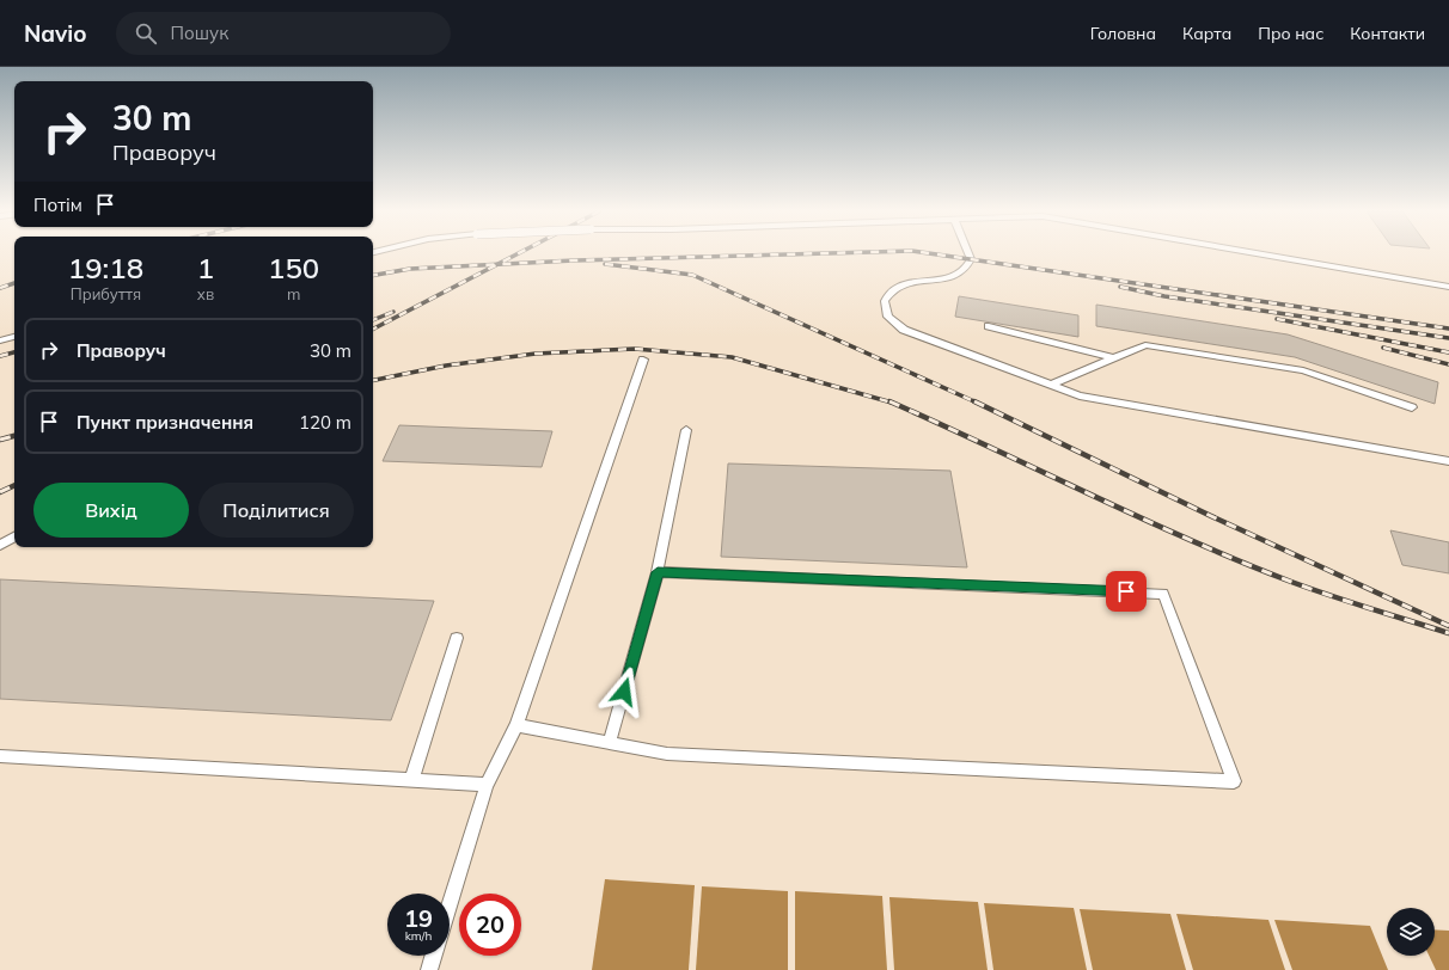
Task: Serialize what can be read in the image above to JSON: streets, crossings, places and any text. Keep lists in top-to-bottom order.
{
  "page": {
    "header": "Navio",
    "search": "Пошук",
    "nav": [
      "Головна",
      "Карта",
      "Про нас",
      "Контакти"
    ],
    "turn": ["30 m", "Праворуч"],
    "then": "Потім",
    "eta": [
      "19:18",
      "Прибуття",
      "1",
      "хв",
      "150",
      "m"
    ],
    "list": [
      {
        "name": "Праворуч",
        "value": "30 m"
      },
      {
        "name": "Пункт призначення",
        "value": "120 m"
      }
    ],
    "buttons": ["Вихід", "Поділитися"],
    "speed": "19 km/h",
    "limit": "20"
  }
}
